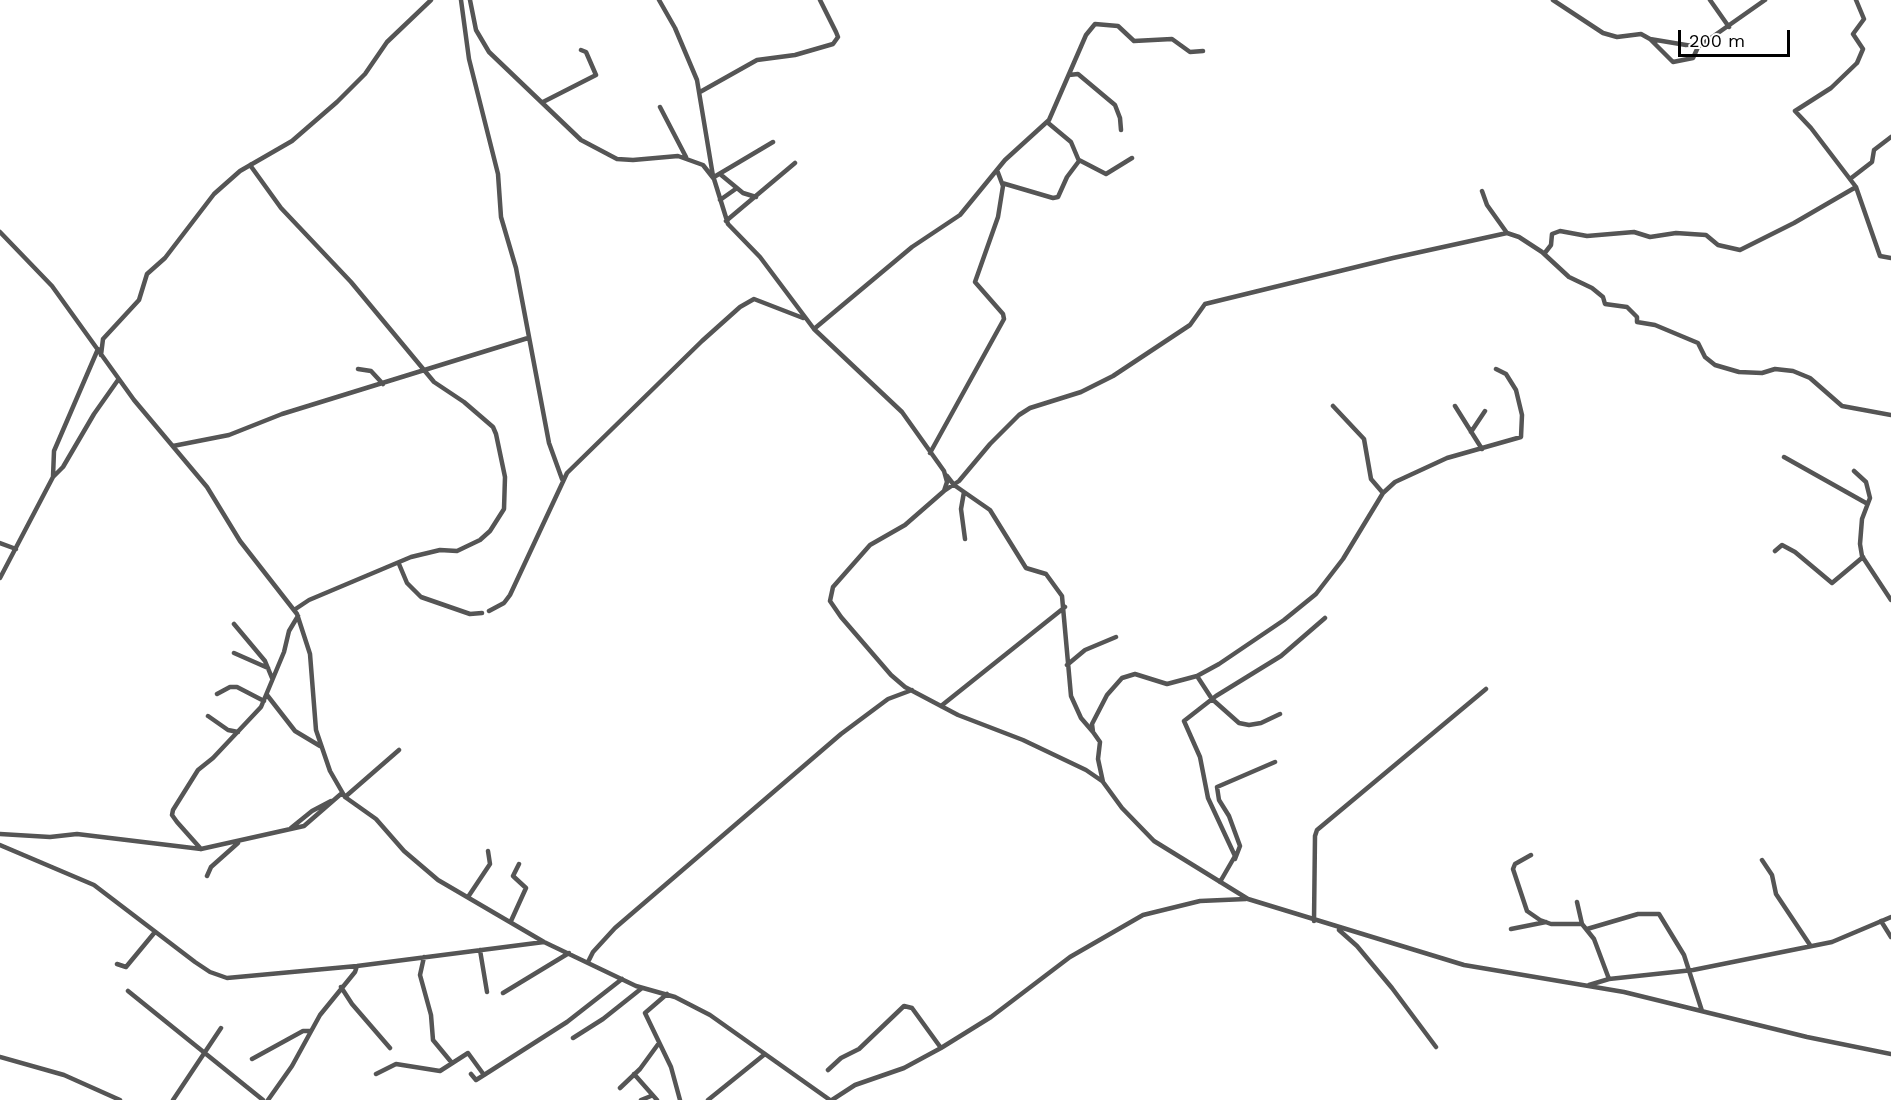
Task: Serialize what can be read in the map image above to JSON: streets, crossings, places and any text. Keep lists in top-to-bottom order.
{
  "scale_bar": "200 m"
}
